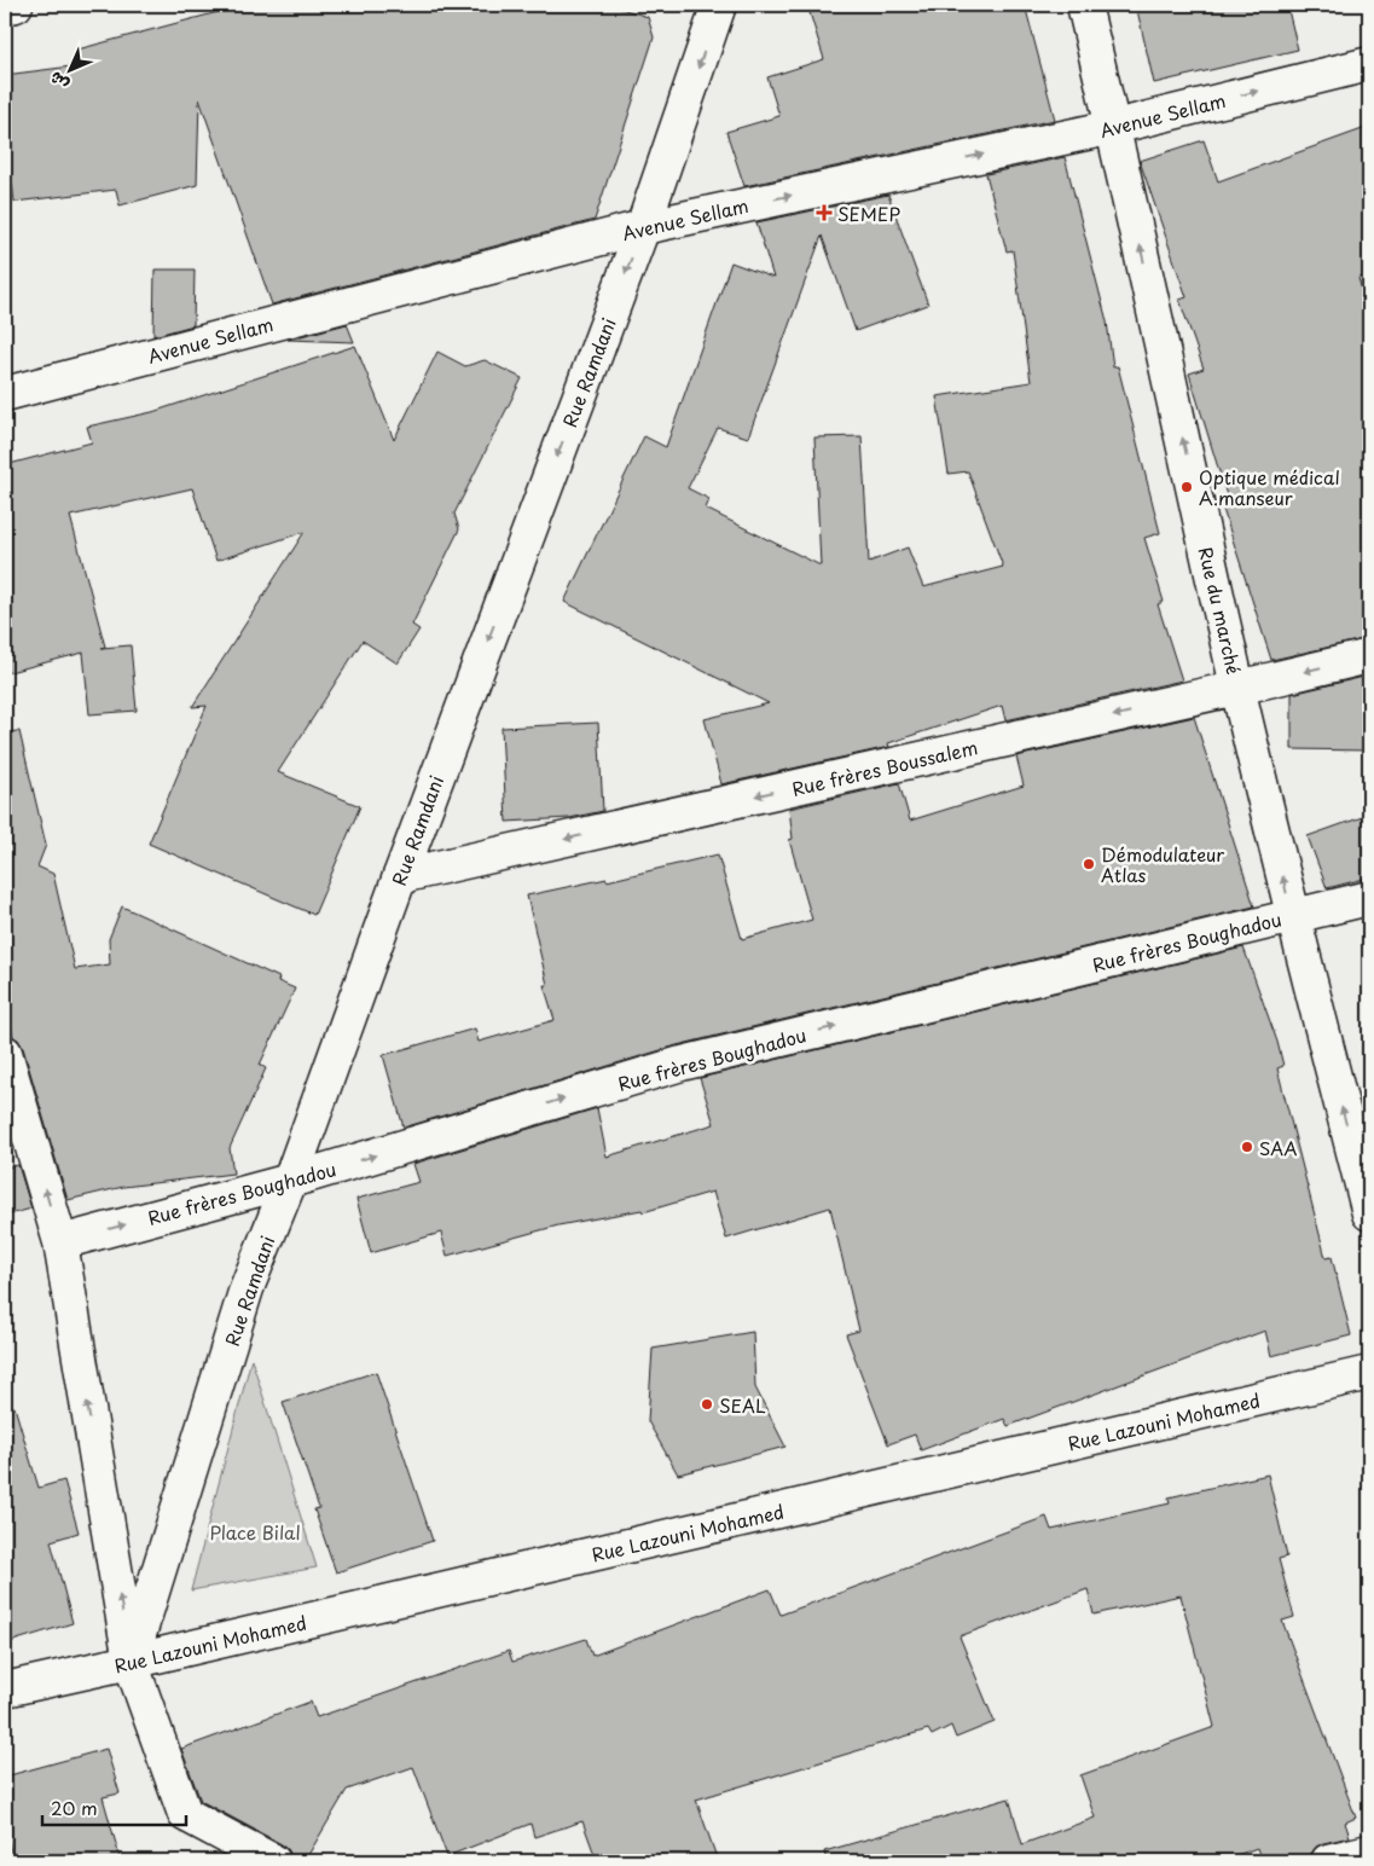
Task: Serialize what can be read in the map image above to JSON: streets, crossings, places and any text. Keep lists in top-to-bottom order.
{
  "streets": {
    "street": [
      "Avenue Sellam",
      "Rue Ramdani",
      "Rue du marché",
      "Rue frères Boussalem",
      "Rue frères Boughadou",
      "Rue Lazouni Mohamed"
    ]
  },
  "crossings": [
    ["Avenue Sellam", "Rue Ramdani"],
    ["Avenue Sellam", "Rue du marché"],
    ["Rue Ramdani", "Rue frères Boussalem"],
    ["Rue Ramdani", "Rue frères Boughadou"],
    ["Rue Ramdani", "Rue Lazouni Mohamed"],
    ["Rue du marché", "Rue frères Boussalem"],
    ["Rue du marché", "Rue frères Boughadou"]
  ],
  "one_way": [
    "Avenue Sellam",
    "Rue Ramdani",
    "Rue du marché",
    "Rue frères Boussalem",
    "Rue frères Boughadou"
  ],
  "parks": ["Place Bilal"],
  "places": {
    "health": ["SEMEP"],
    "other": [
      "Optique médical A.manseur",
      "Démodulateur Atlas",
      "SAA",
      "SEAL"
    ]
  },
  "scale_bar": "20 m",
  "north": "bottom left"
}
